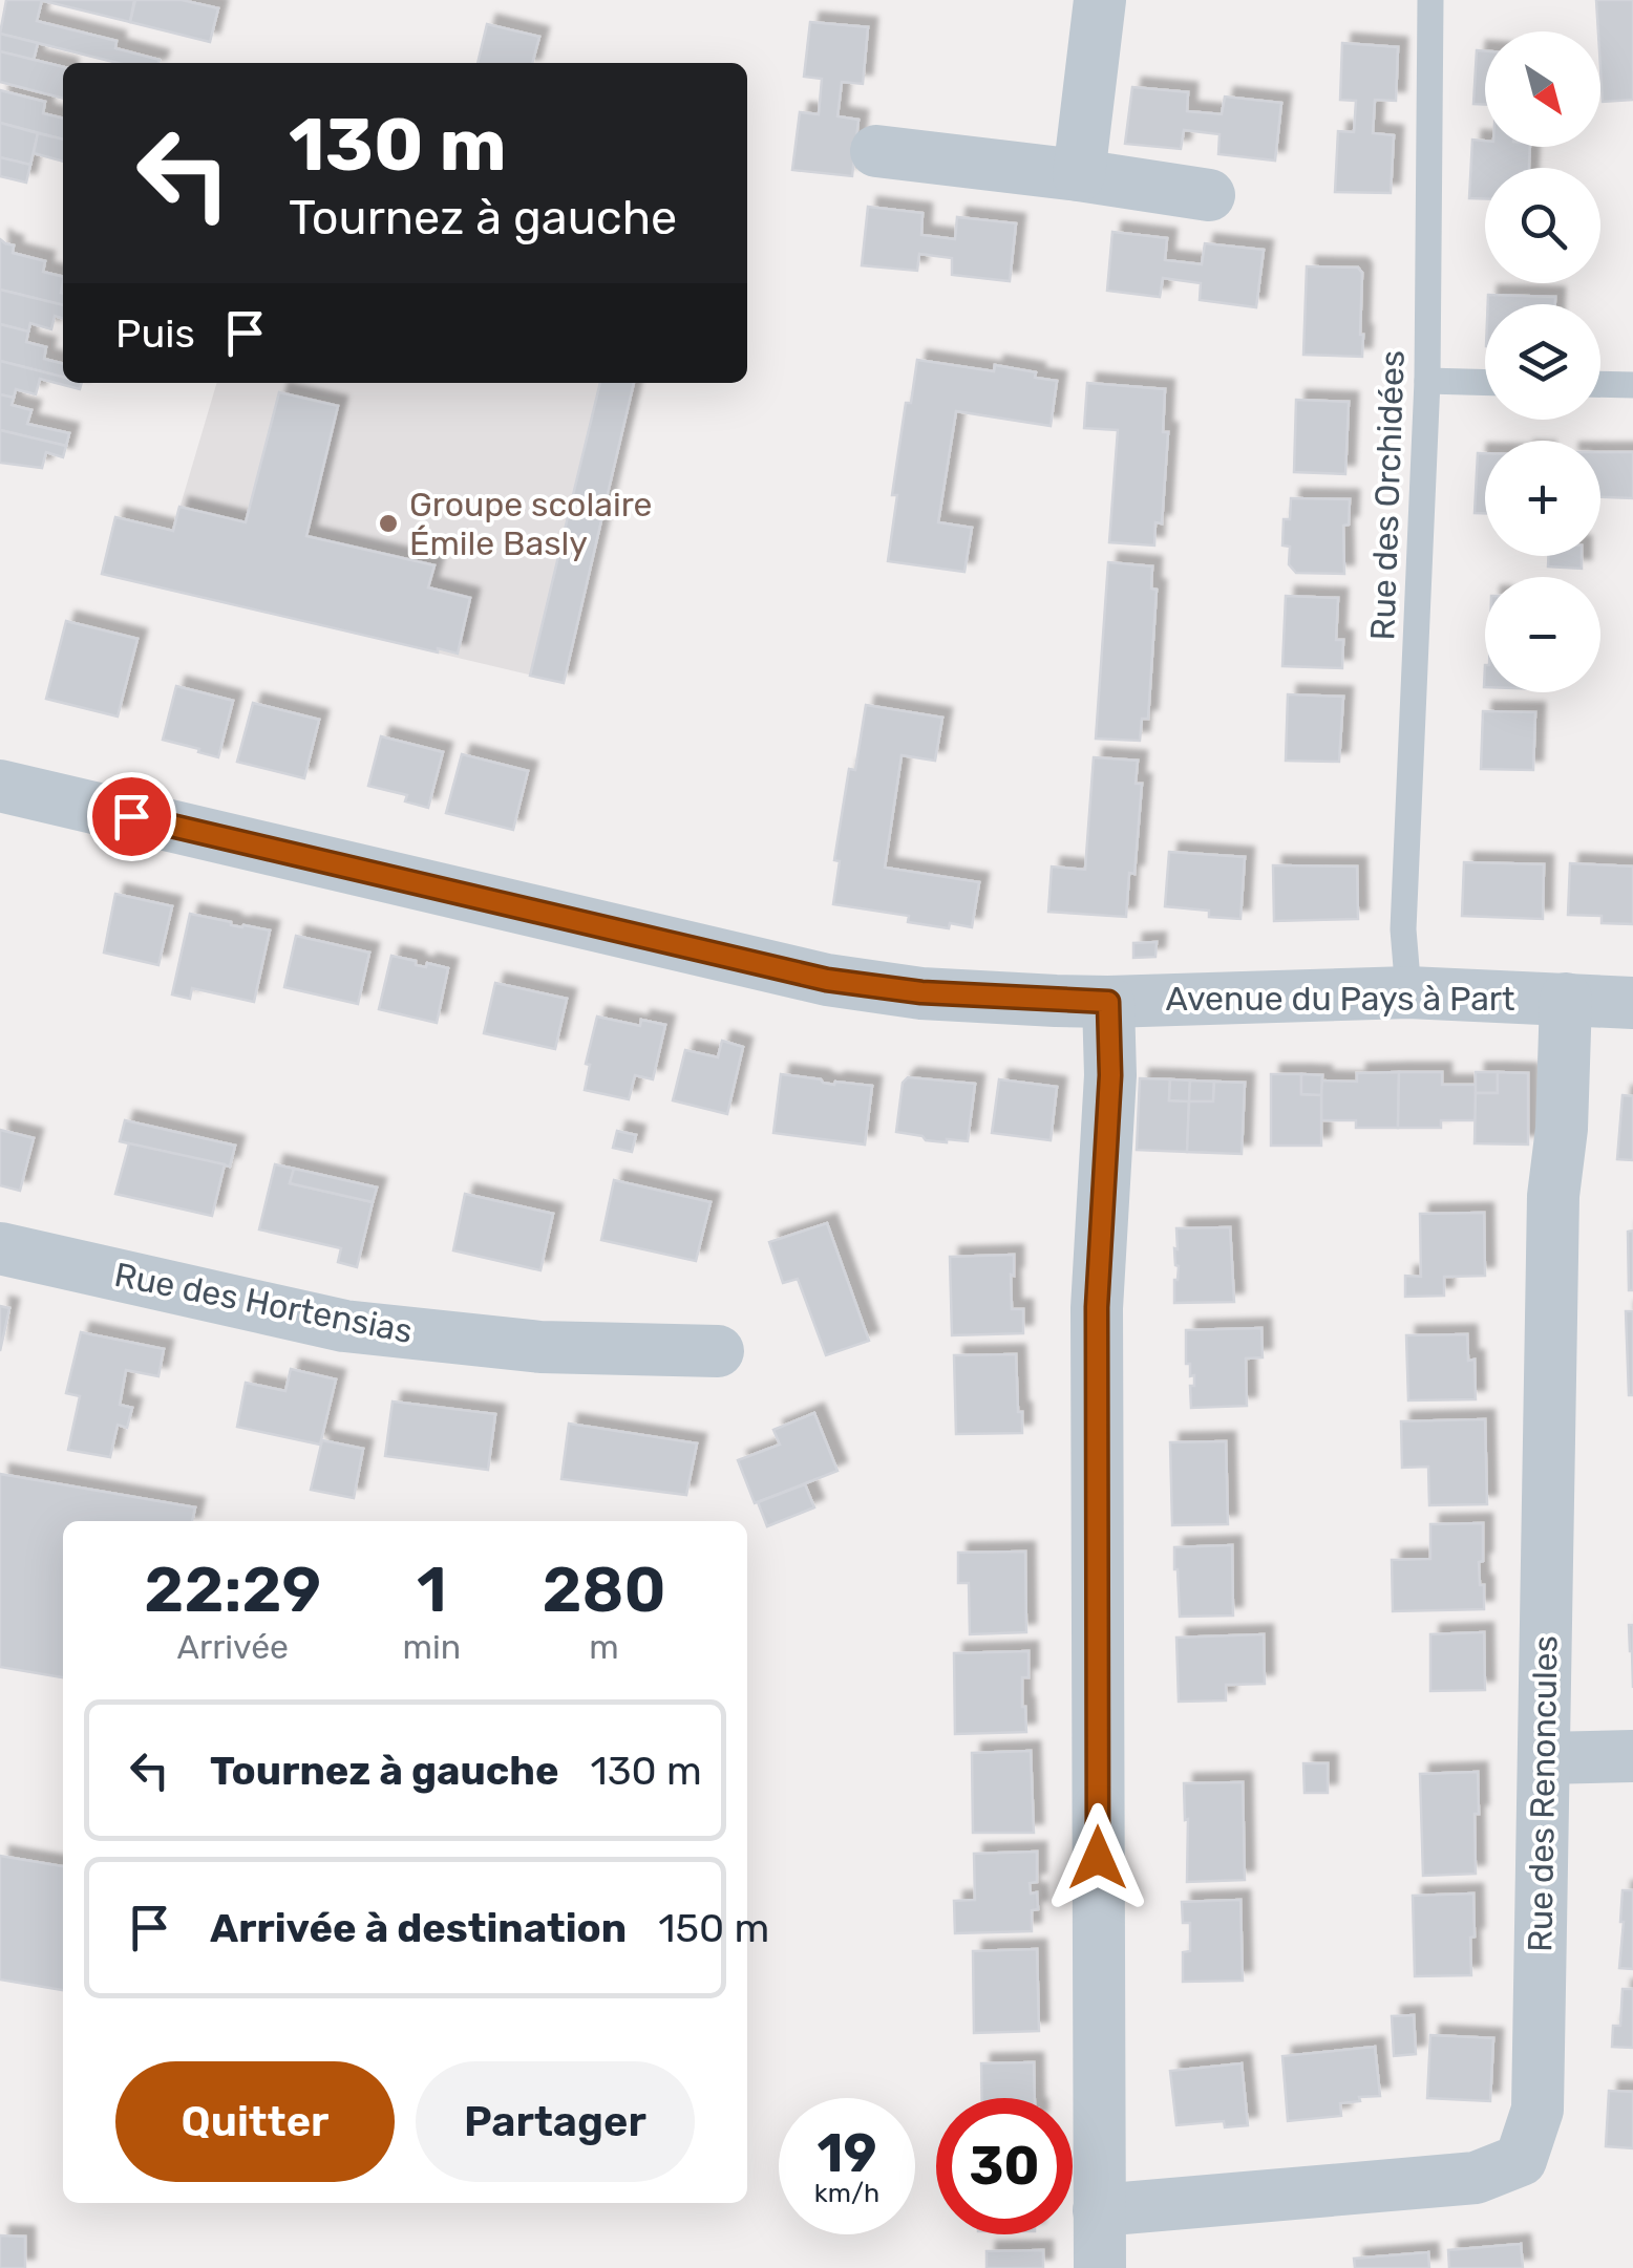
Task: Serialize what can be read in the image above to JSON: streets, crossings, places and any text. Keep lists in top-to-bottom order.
{
  "streets": {
    "street": ["Avenue du Pays à Part", "Rue des Hortensias", "Rue des Renoncules"],
    "lane": ["Rue des Orchidées"]
  },
  "crossings": [
    ["Rue des Orchidées", "Avenue du Pays à Part"],
    ["Avenue du Pays à Part", "Rue des Renoncules"]
  ],
  "places": ["Groupe scolaire Émile Basly"],
  "north": "bottom right",
  "page": {
    "map_buttons": ["+", "−"],
    "turn": ["130 m", "Tournez à gauche"],
    "then": "Puis",
    "eta": [
      "22:29",
      "Arrivée",
      "1",
      "min",
      "280",
      "m"
    ],
    "list": [
      {
        "name": "Tournez à gauche",
        "value": "130 m"
      },
      {
        "name": "Arrivée à destination",
        "value": "150 m"
      }
    ],
    "buttons": ["Quitter", "Partager"],
    "speed": "19 km/h",
    "limit": "30"
  }
}
